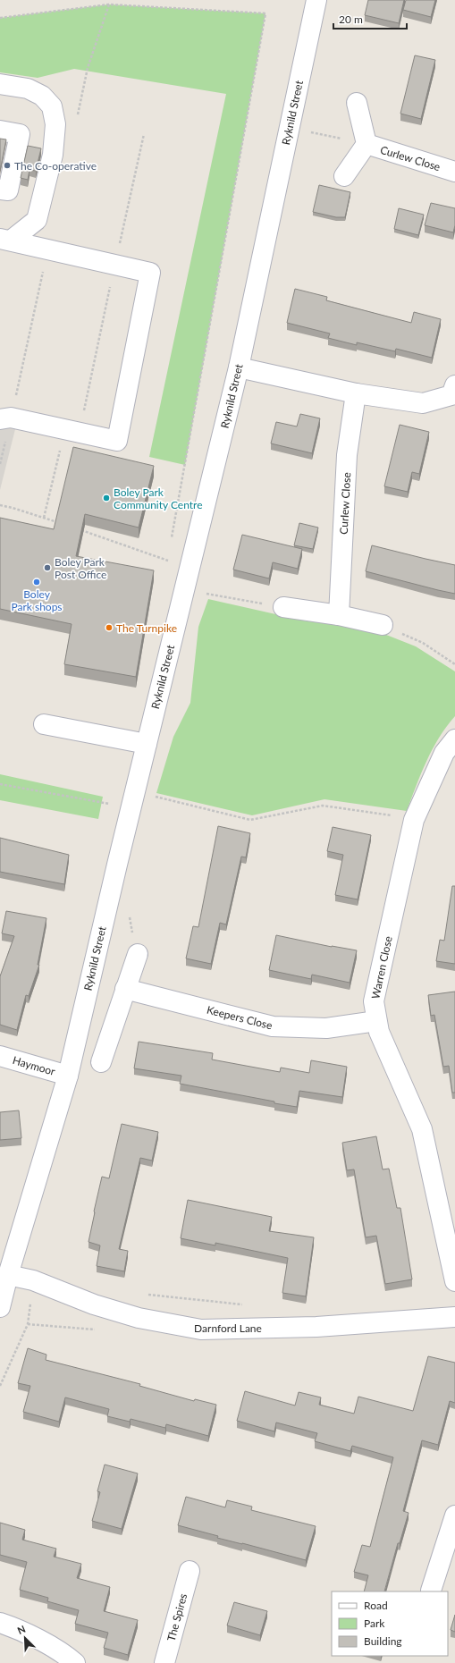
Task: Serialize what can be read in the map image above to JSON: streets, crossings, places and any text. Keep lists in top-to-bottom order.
{
  "streets": {
    "street": [
      "Ryknild Street",
      "Curlew Close",
      "Warren Close",
      "Keepers Close",
      "Haymoor",
      "Darnford Lane",
      "The Spires"
    ]
  },
  "crossings": [
    ["Ryknild Street", "Haymoor"],
    ["Ryknild Street", "Darnford Lane"],
    ["Warren Close", "Keepers Close"]
  ],
  "places": [
    "The Co-operative",
    "Boley Park Community Centre",
    "Boley Park Post Office",
    "Boley Park shops",
    "The Turnpike"
  ],
  "legend": ["Road", "Park", "Building"],
  "scale_bar": "20 m",
  "north": "top left"
}
